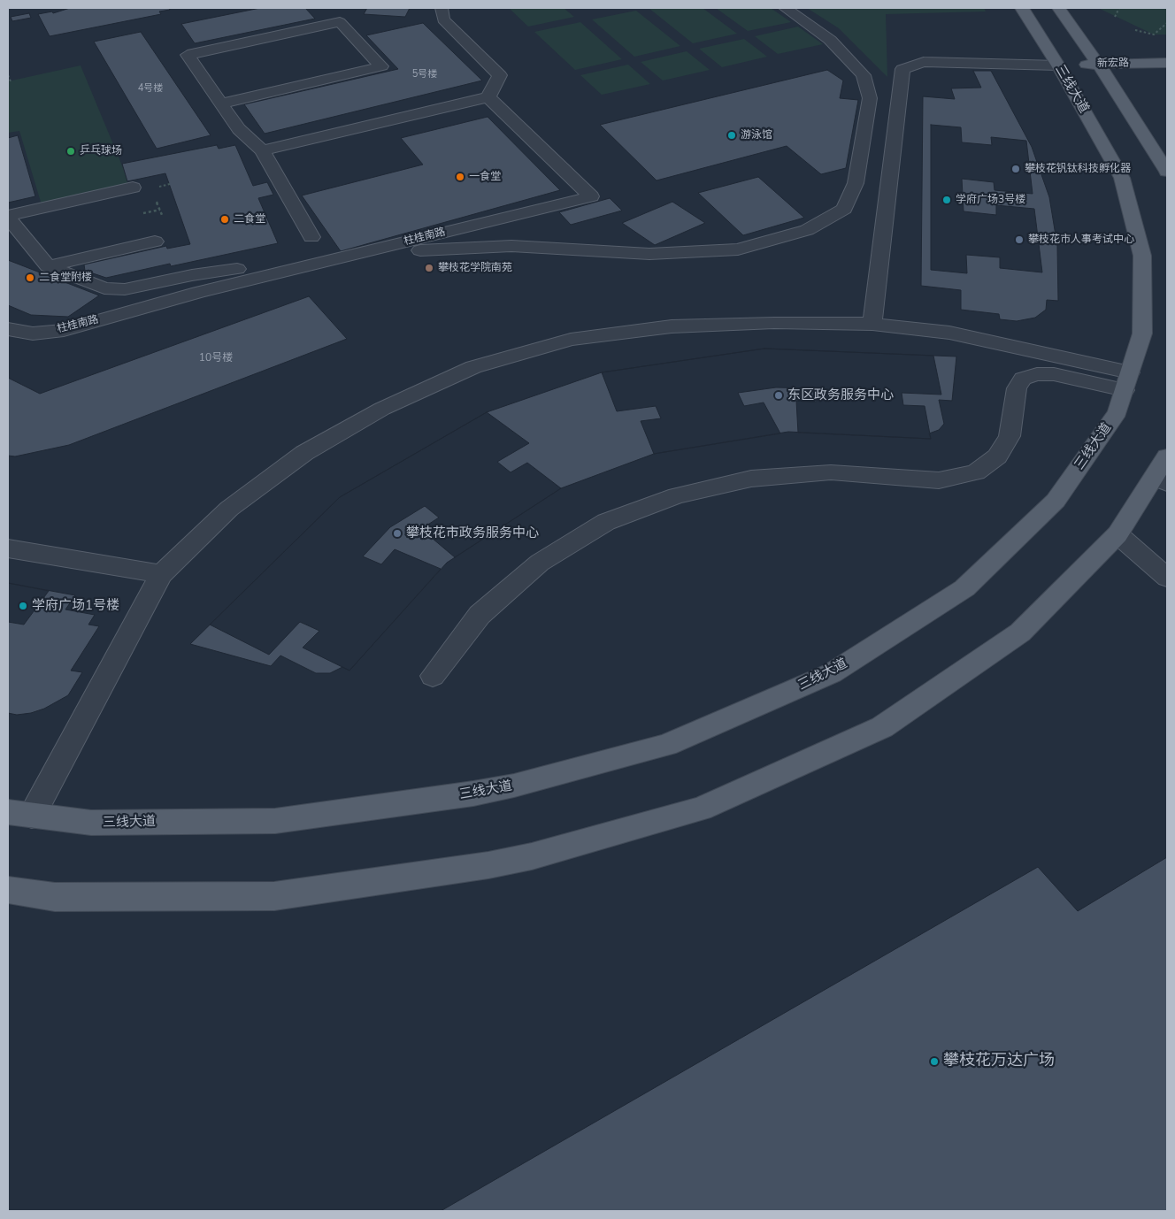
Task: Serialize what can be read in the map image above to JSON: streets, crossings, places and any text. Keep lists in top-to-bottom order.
{
  "streets": {
    "main road": ["新宏路", "三线大道"],
    "lane": ["柱桂南路"]
  },
  "crossings": [
    ["新宏路", "三线大道"]
  ],
  "places": [
    "游泳馆",
    "乒乓球场",
    "攀枝花钒钛科技孵化器",
    "一食堂",
    "学府广场3号楼",
    "二食堂",
    "攀枝花市人事考试中心",
    "攀枝花学院南苑",
    "二食堂附楼",
    "东区政务服务中心",
    "攀枝花市政务服务中心",
    "学府广场1号楼",
    "攀枝花万达广场"
  ],
  "house_numbers": ["5号楼", "4号楼", "10号楼"]
}
